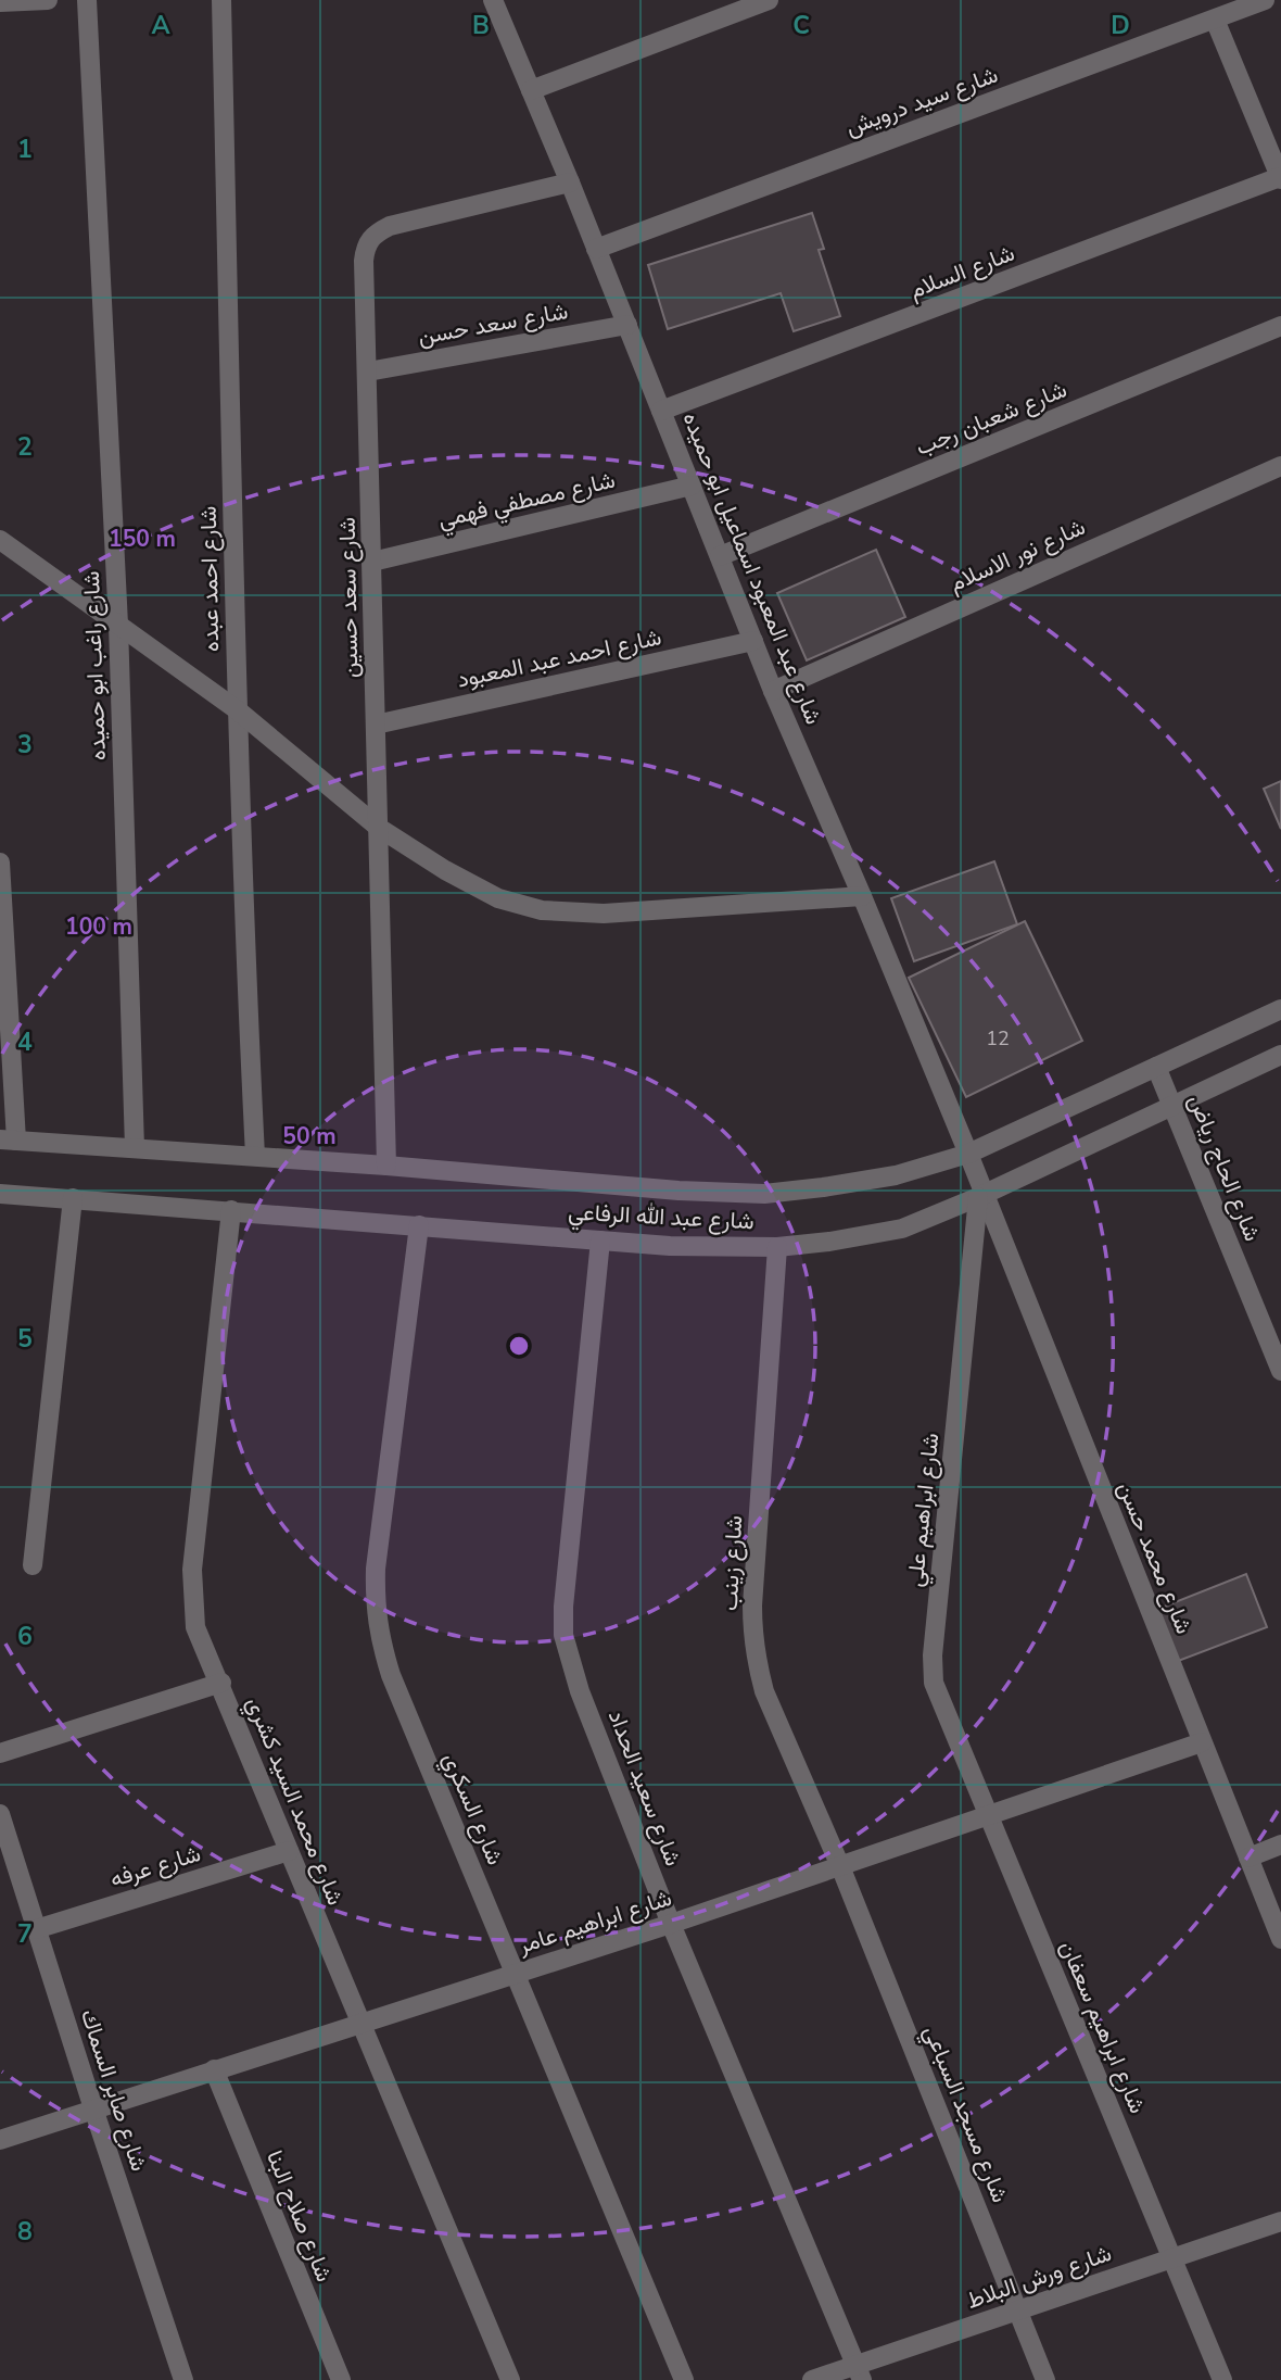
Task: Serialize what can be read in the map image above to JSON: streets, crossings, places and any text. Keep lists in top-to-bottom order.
{
  "streets": {
    "street": [
      "شارع سيد درويش",
      "شارع السلام",
      "شارع سعد حسن",
      "شارع شعبان رجب",
      "شارع مصطفي فهمي",
      "شارع نور الاسلام",
      "شارع عبد المعبود اسماعيل ابو حميده",
      "شارع احمد عبده",
      "شارع سعد حسين",
      "شارع احمد عبد المعبود",
      "شارع راغب ابو حميده",
      "شارع الحاج رياض",
      "شارع عبد الله الرفاعي",
      "شارع ابراهيم علي",
      "شارع محمد حسن",
      "شارع زينب",
      "شارع سعيد الحداد",
      "شارع محمد السيد كشري",
      "شارع السكري",
      "شارع عرفه",
      "شارع ابراهيم عامر",
      "شارع ابراهيم سعفان",
      "شارع صابر السماك",
      "شارع مسجد السباعي",
      "شارع صلاح البنا",
      "شارع ورش البلاط"
    ]
  },
  "crossings": [
    ["شارع سيد درويش", "شارع عبد المعبود اسماعيل ابو حميده"],
    ["شارع السلام", "شارع عبد المعبود اسماعيل ابو حميده"],
    ["شارع سعد حسن", "شارع عبد المعبود اسماعيل ابو حميده"],
    ["شارع سعد حسن", "شارع سعد حسين"],
    ["شارع شعبان رجب", "شارع عبد المعبود اسماعيل ابو حميده"],
    ["شارع مصطفي فهمي", "شارع عبد المعبود اسماعيل ابو حميده"],
    ["شارع مصطفي فهمي", "شارع سعد حسين"],
    ["شارع نور الاسلام", "شارع عبد المعبود اسماعيل ابو حميده"],
    ["شارع عبد المعبود اسماعيل ابو حميده", "شارع سعد حسين"],
    ["شارع عبد المعبود اسماعيل ابو حميده", "شارع احمد عبد المعبود"],
    ["شارع عبد المعبود اسماعيل ابو حميده", "شارع عبد الله الرفاعي"],
    ["شارع عبد المعبود اسماعيل ابو حميده", "شارع محمد حسن"],
    ["شارع احمد عبده", "شارع عبد الله الرفاعي"],
    ["شارع سعد حسين", "شارع احمد عبد المعبود"],
    ["شارع سعد حسين", "شارع عبد الله الرفاعي"],
    ["شارع راغب ابو حميده", "شارع عبد الله الرفاعي"],
    ["شارع الحاج رياض", "شارع عبد الله الرفاعي"],
    ["شارع عبد الله الرفاعي", "شارع ابراهيم علي"],
    ["شارع عبد الله الرفاعي", "شارع محمد حسن"],
    ["شارع عبد الله الرفاعي", "شارع زينب"],
    ["شارع عبد الله الرفاعي", "شارع سعيد الحداد"],
    ["شارع عبد الله الرفاعي", "شارع محمد السيد كشري"],
    ["شارع عبد الله الرفاعي", "شارع السكري"],
    ["شارع ابراهيم علي", "شارع محمد حسن"],
    ["شارع ابراهيم علي", "شارع ابراهيم عامر"],
    ["شارع ابراهيم علي", "شارع ابراهيم سعفان"],
    ["شارع محمد حسن", "شارع ابراهيم عامر"],
    ["شارع زينب", "شارع ابراهيم عامر"],
    ["شارع زينب", "شارع مسجد السباعي"],
    ["شارع سعيد الحداد", "شارع ابراهيم عامر"],
    ["شارع سعيد الحداد", "شارع ورش البلاط"],
    ["شارع محمد السيد كشري", "شارع عرفه"],
    ["شارع محمد السيد كشري", "شارع ابراهيم عامر"],
    ["شارع السكري", "شارع ابراهيم عامر"],
    ["شارع عرفه", "شارع صابر السماك"],
    ["شارع ابراهيم عامر", "شارع ابراهيم سعفان"],
    ["شارع ابراهيم عامر", "شارع صابر السماك"],
    ["شارع ابراهيم عامر", "شارع مسجد السباعي"],
    ["شارع ابراهيم عامر", "شارع صلاح البنا"],
    ["شارع ابراهيم سعفان", "شارع ورش البلاط"],
    ["شارع مسجد السباعي", "شارع ورش البلاط"]
  ],
  "house_numbers": ["12"],
  "grid": {
    "columns": [
      "A",
      "B",
      "C",
      "D"
    ],
    "rows": [
      "1",
      "2",
      "3",
      "4",
      "5",
      "6",
      "7",
      "8"
    ]
  },
  "rings": ["150 m", "100 m", "50 m"]
}
